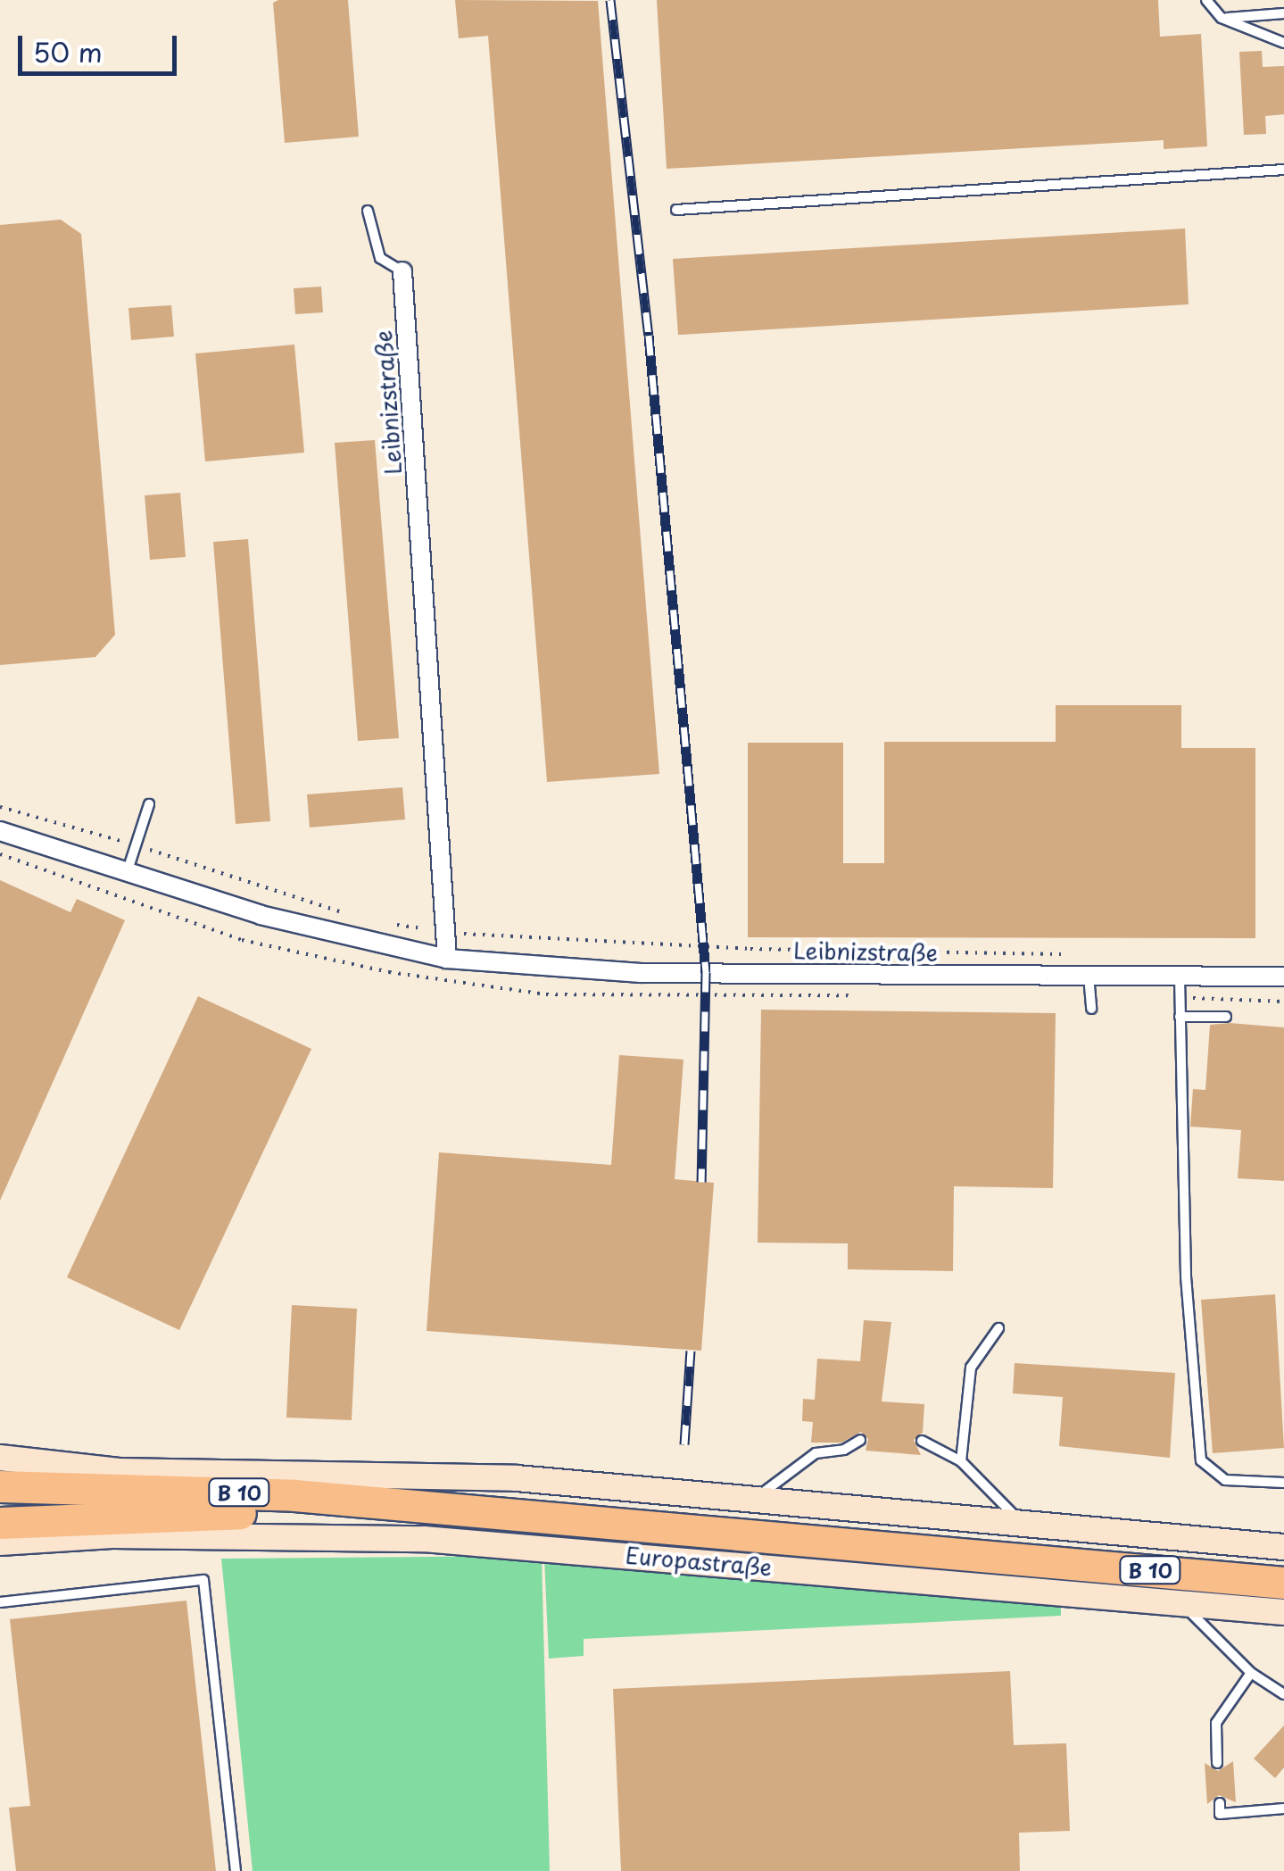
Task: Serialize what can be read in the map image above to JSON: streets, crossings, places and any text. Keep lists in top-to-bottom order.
{
  "streets": {
    "highway": ["B 10", "Europastraße"],
    "street": ["Leibnizstraße"]
  },
  "crossings": [
    ["B 10", "Europastraße"]
  ],
  "scale_bar": "50 m"
}
